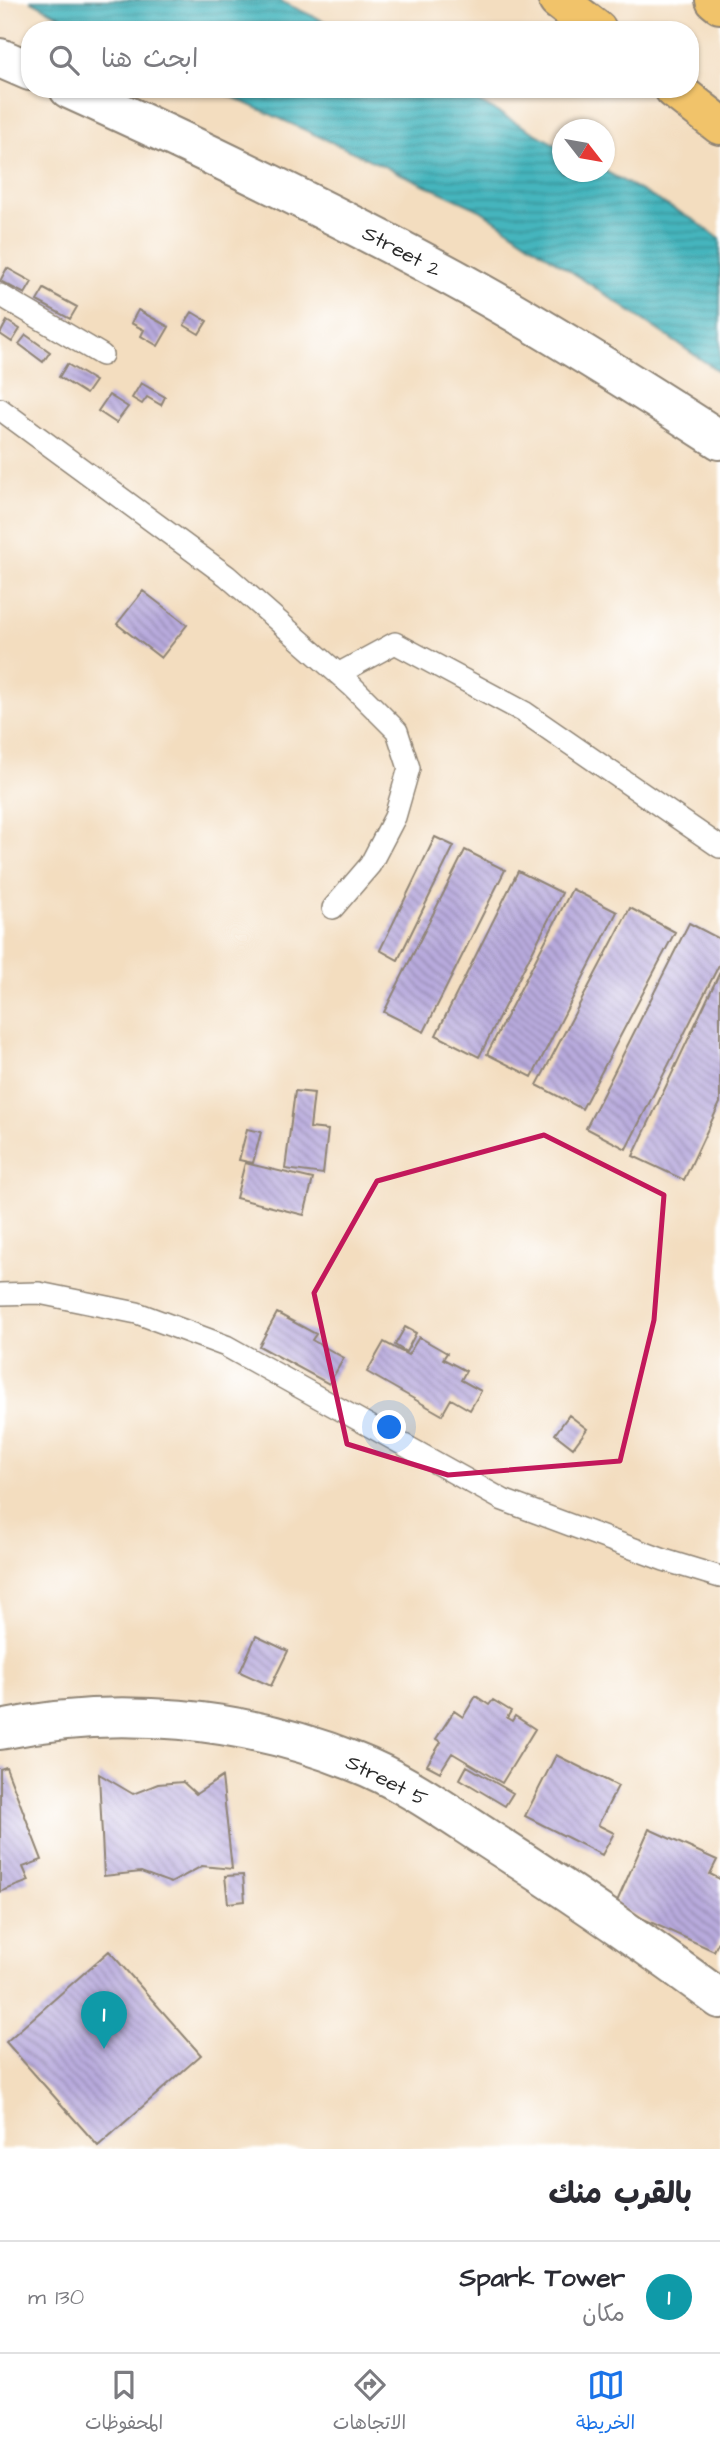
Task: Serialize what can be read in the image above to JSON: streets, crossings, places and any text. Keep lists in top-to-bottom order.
{
  "streets": {
    "street": ["Street 2", "Street 5"]
  },
  "north": "bottom right",
  "page": {
    "search": "ابحث هنا",
    "pins": "1",
    "heading": "بالقرب منك",
    "list": [
      {
        "mark": "1",
        "name": "Spark Tower",
        "note": "مكان",
        "value": "130 m"
      }
    ],
    "nav": ["الخريطة", "الاتجاهات", "المحفوظات"]
  }
}
